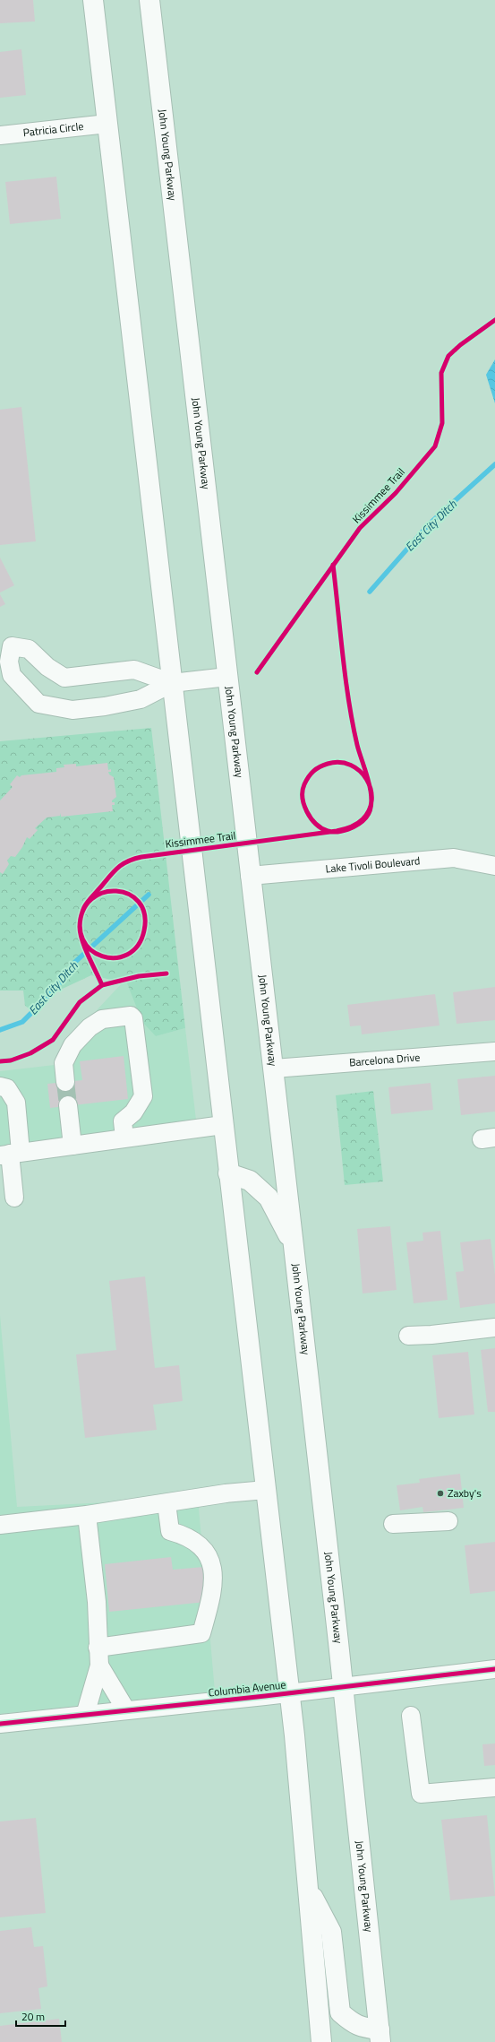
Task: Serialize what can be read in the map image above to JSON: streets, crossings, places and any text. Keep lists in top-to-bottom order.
{
  "streets": {
    "highway": ["John Young Parkway"],
    "street": [
      "Patricia Circle",
      "Lake Tivoli Boulevard",
      "Barcelona Drive",
      "Columbia Avenue"
    ],
    "cycle path": ["Kissimmee Trail"]
  },
  "crossings": [
    ["John Young Parkway", "Lake Tivoli Boulevard"],
    ["John Young Parkway", "Barcelona Drive"],
    ["John Young Parkway", "Columbia Avenue"]
  ],
  "water": ["East City Ditch"],
  "places": ["Zaxby's"],
  "scale_bar": "20 m"
}
